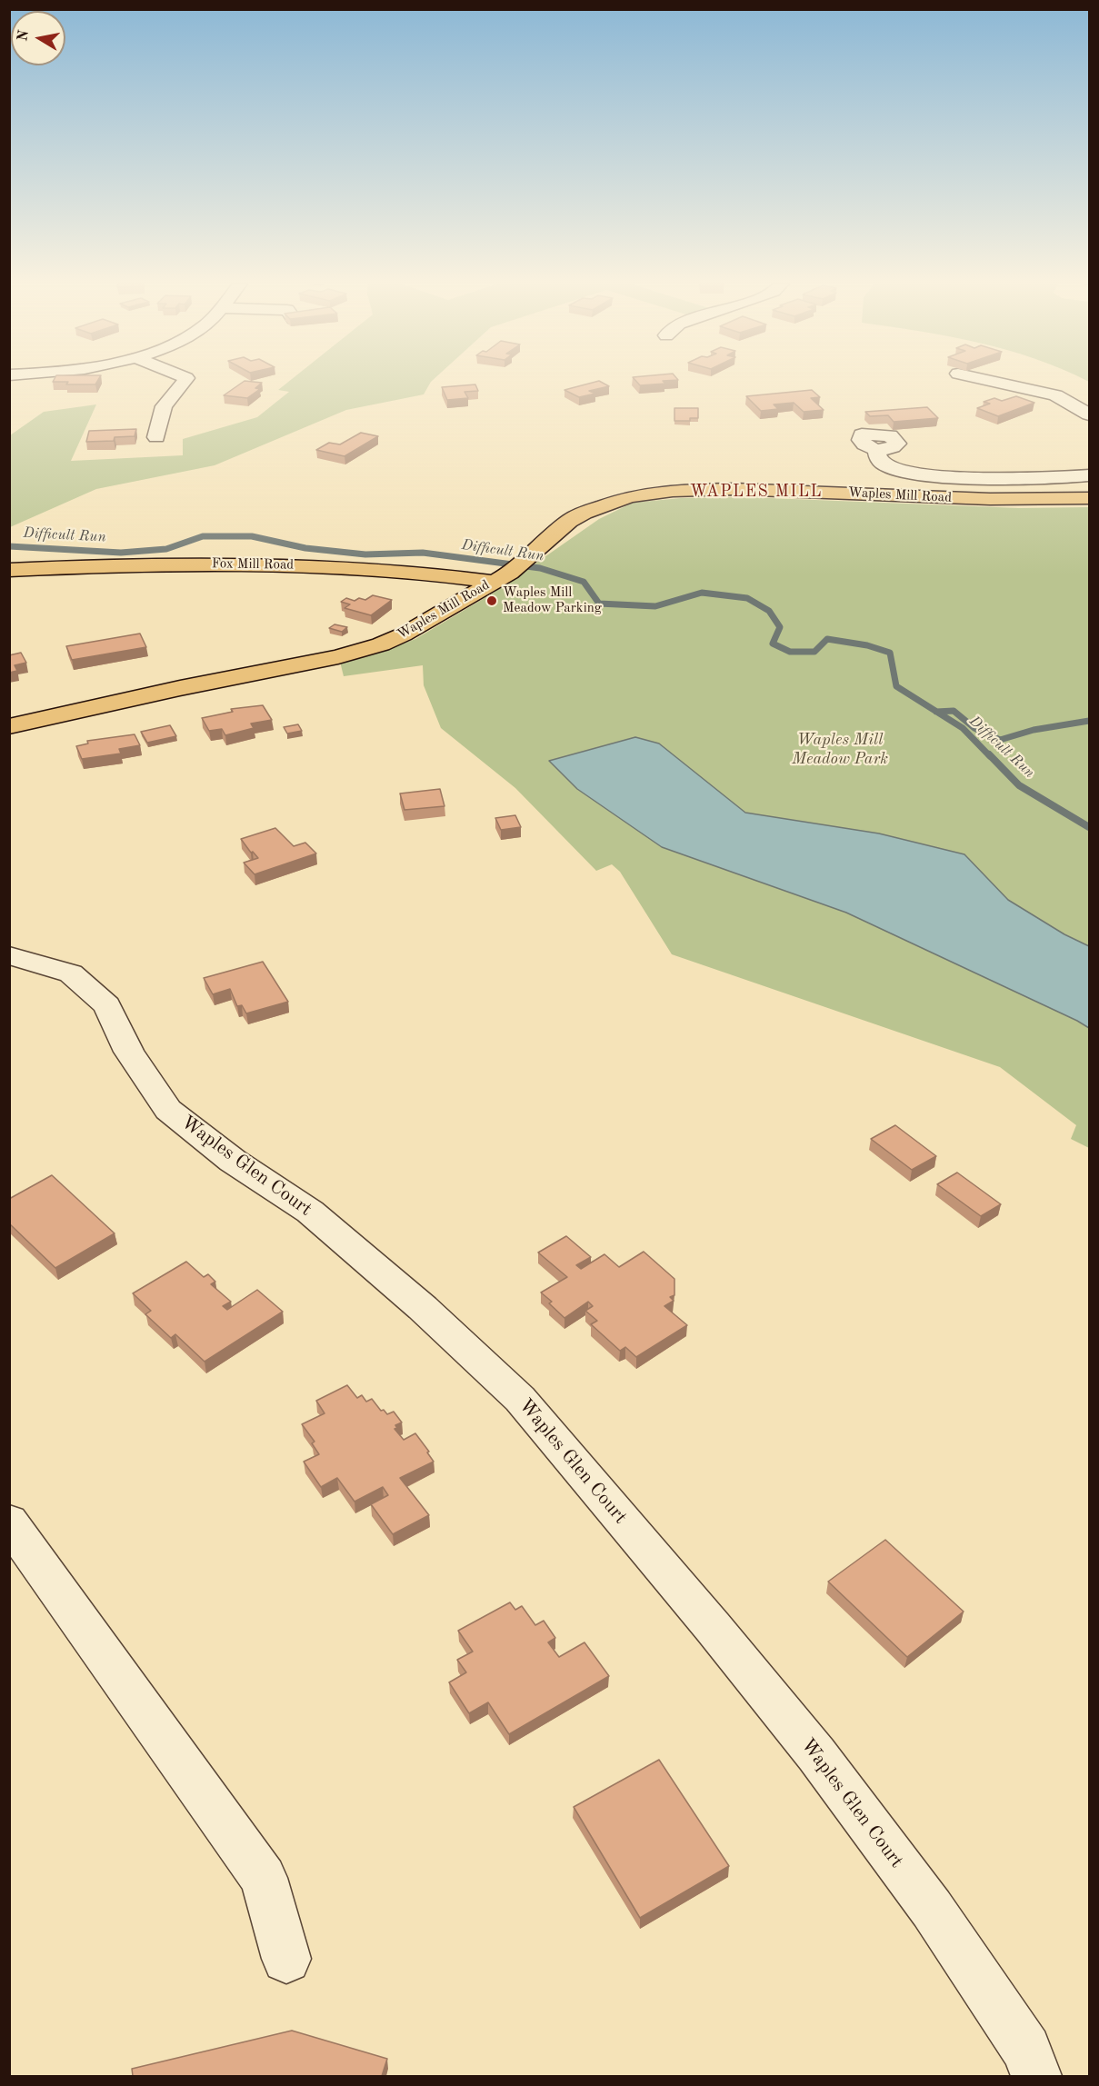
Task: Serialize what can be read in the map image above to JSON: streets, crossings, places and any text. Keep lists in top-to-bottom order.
{
  "streets": {
    "main road": ["Waples Mill Road", "Fox Mill Road"],
    "street": ["Waples Glen Court"]
  },
  "crossings": [
    ["Waples Mill Road", "Fox Mill Road"]
  ],
  "districts": ["WAPLES MILL"],
  "water": ["Difficult Run"],
  "parks": ["Waples Mill Meadow Park"],
  "places": ["Waples Mill Meadow Parking"],
  "north": "left"
}
